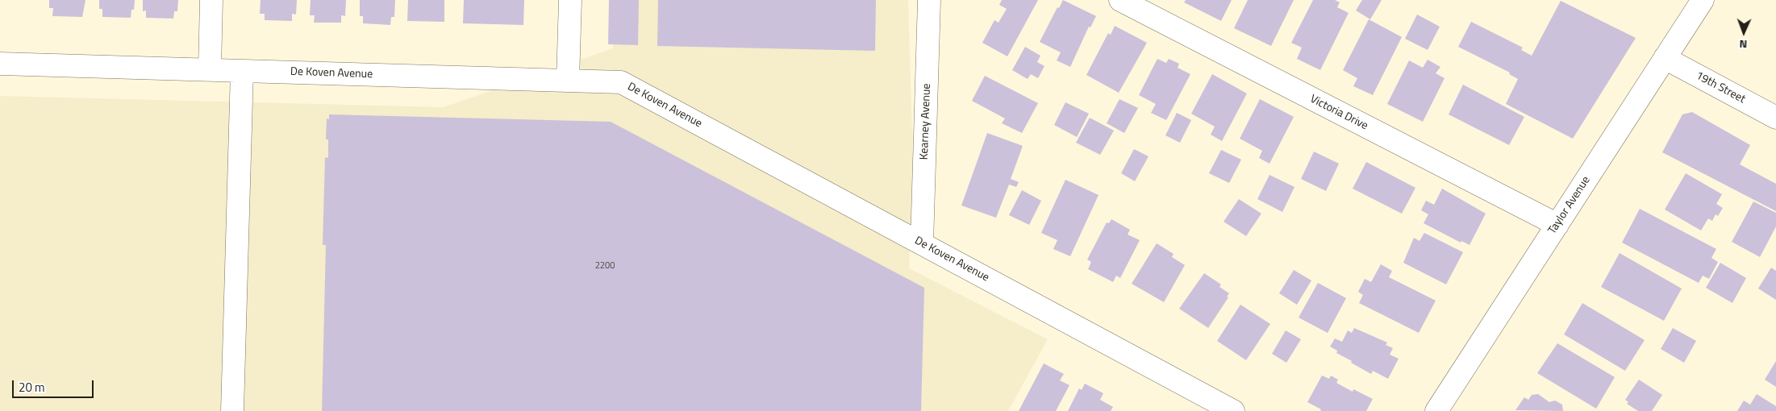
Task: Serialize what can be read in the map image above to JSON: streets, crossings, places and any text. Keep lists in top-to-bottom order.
{
  "streets": {
    "street": [
      "De Koven Avenue",
      "19th Street",
      "Victoria Drive",
      "Kearney Avenue",
      "Taylor Avenue"
    ]
  },
  "crossings": [
    ["De Koven Avenue", "Kearney Avenue"],
    ["19th Street", "Taylor Avenue"],
    ["Victoria Drive", "Taylor Avenue"]
  ],
  "house_numbers": ["2200"],
  "scale_bar": "20 m",
  "north": "bottom"
}
